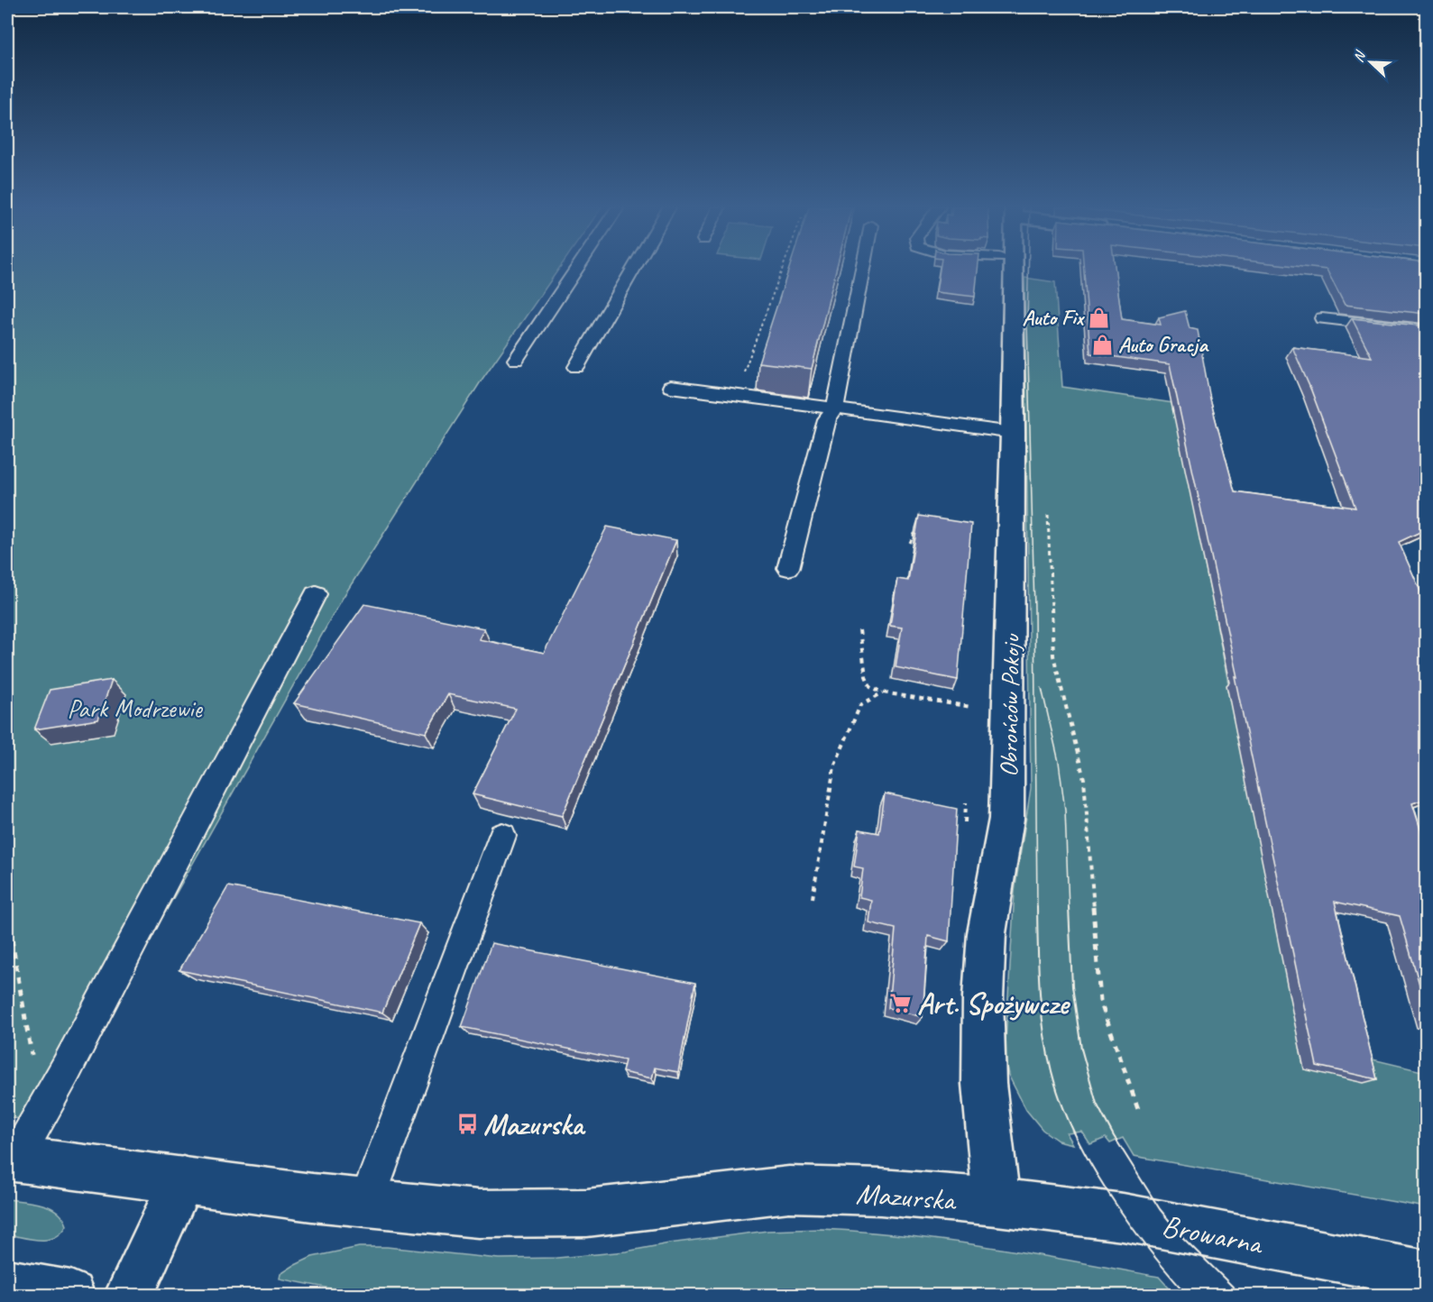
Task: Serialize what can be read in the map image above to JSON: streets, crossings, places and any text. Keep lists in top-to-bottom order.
{
  "streets": {
    "street": ["Obrońców Pokoju", "Mazurska", "Browarna"]
  },
  "crossings": [
    ["Obrońców Pokoju", "Mazurska"],
    ["Obrońców Pokoju", "Browarna"],
    ["Mazurska", "Browarna"]
  ],
  "parks": ["Park Modrzewie"],
  "places": {
    "shop": ["Auto Fix", "Auto Gracja"],
    "supermarket": ["Art. Spożywcze"],
    "bus stop": ["Mazurska"]
  },
  "north": "top left"
}
